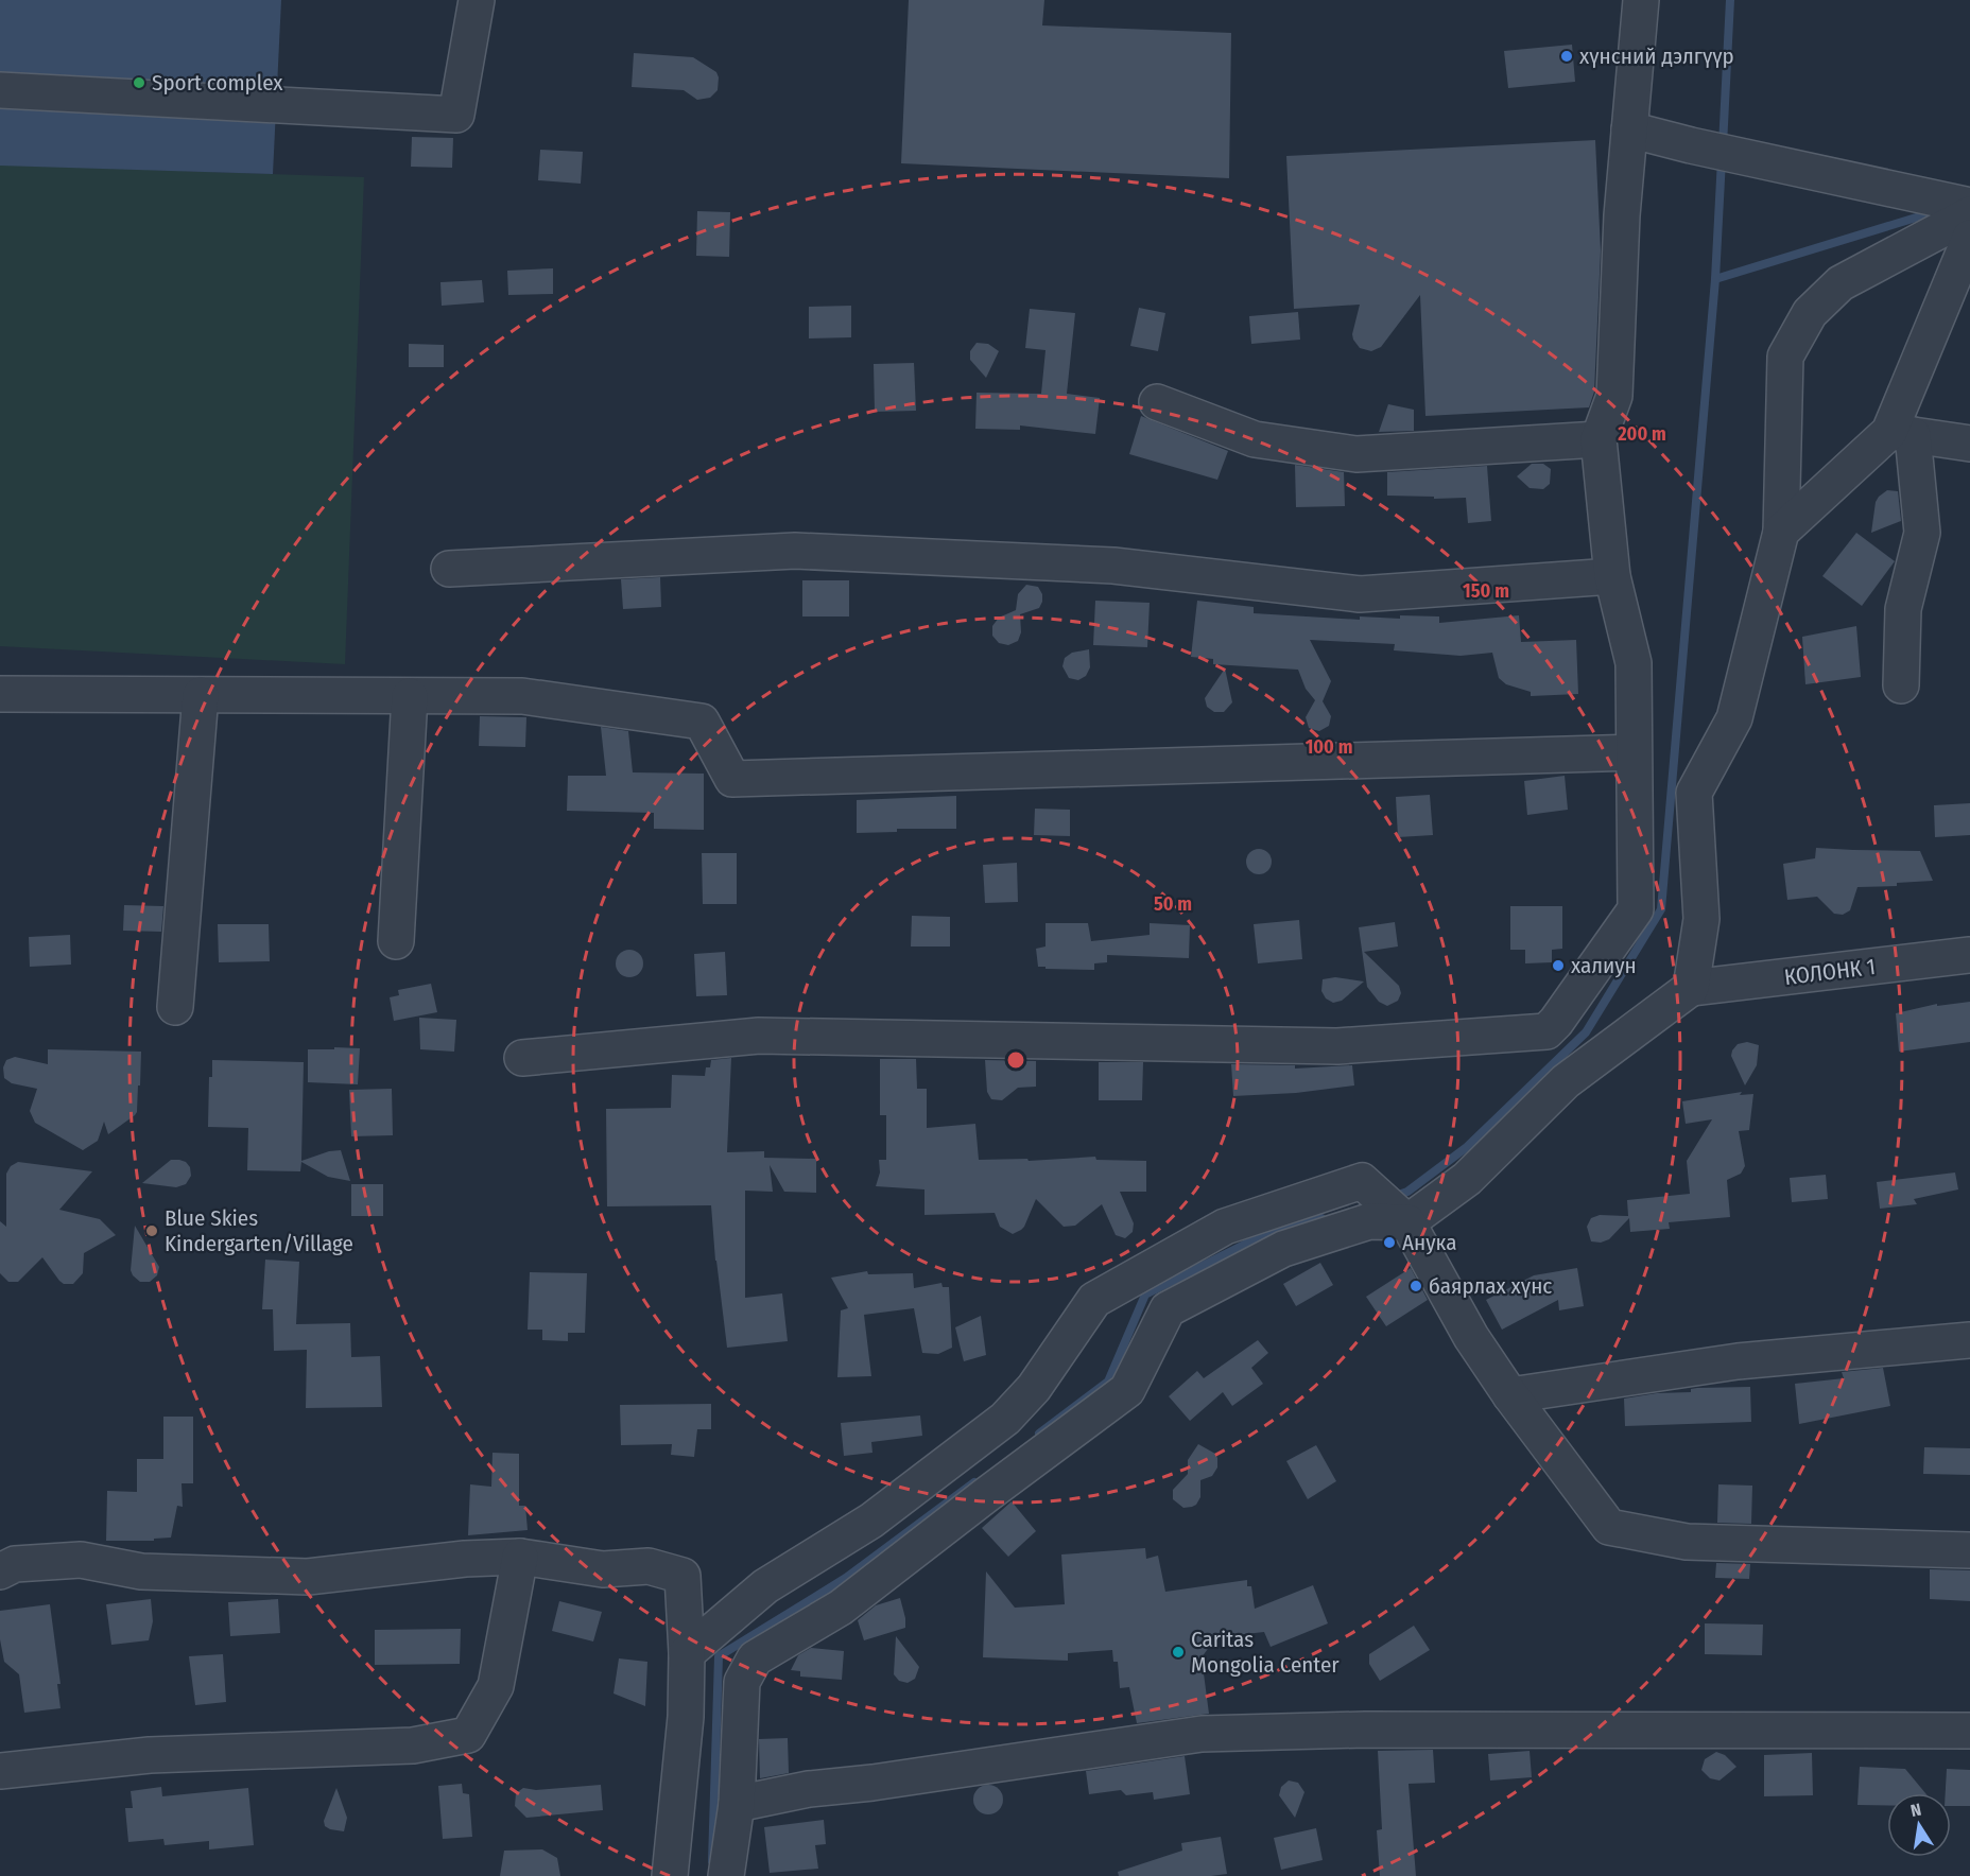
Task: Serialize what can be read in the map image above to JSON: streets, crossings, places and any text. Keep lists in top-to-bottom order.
{
  "streets": {
    "street": ["КОЛОНК 1"]
  },
  "places": [
    "хүнсний дэлгүүр",
    "Sport complex",
    "халиун",
    "Blue Skies Kindergarten/Village",
    "Анука",
    "баярлах хүнс",
    "Caritas Mongolia Center"
  ],
  "north": "top",
  "rings": [
    "200 m",
    "150 m",
    "100 m",
    "50 m"
  ]
}
